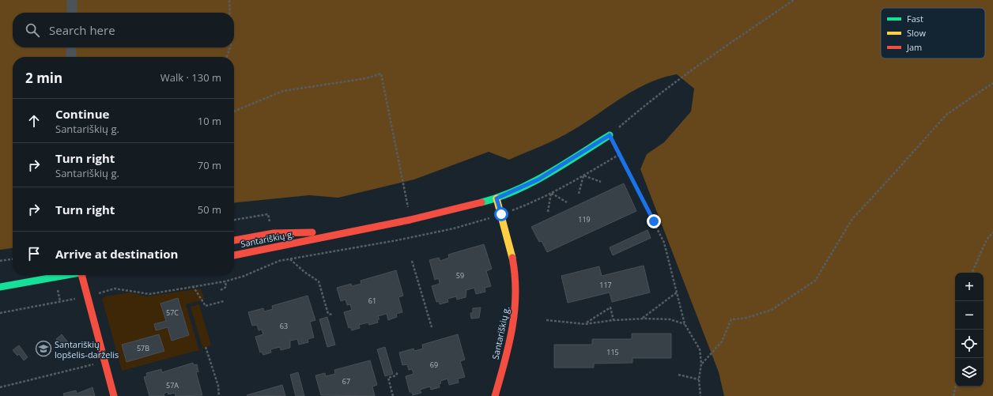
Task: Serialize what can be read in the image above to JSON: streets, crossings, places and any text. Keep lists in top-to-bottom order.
{
  "streets": {
    "main road": ["Santariškių g."]
  },
  "places": {
    "school or university": ["Santariškių lopšelis-darželis"]
  },
  "house_numbers": [
    "119",
    "59",
    "117",
    "61",
    "57C",
    "63",
    "57B",
    "115",
    "69",
    "67",
    "57A"
  ],
  "legend": ["Fast", "Slow", "Jam"],
  "page": {
    "search": "Search here",
    "heading": ["2 min", "Walk · 130 m"],
    "list": [
      ["Continue", "Santariškių g.", "10 m"],
      ["Turn right", "Santariškių g.", "70 m"],
      ["Turn right", "50 m"],
      "Arrive at destination"
    ],
    "map_buttons": ["+", "−"]
  }
}
